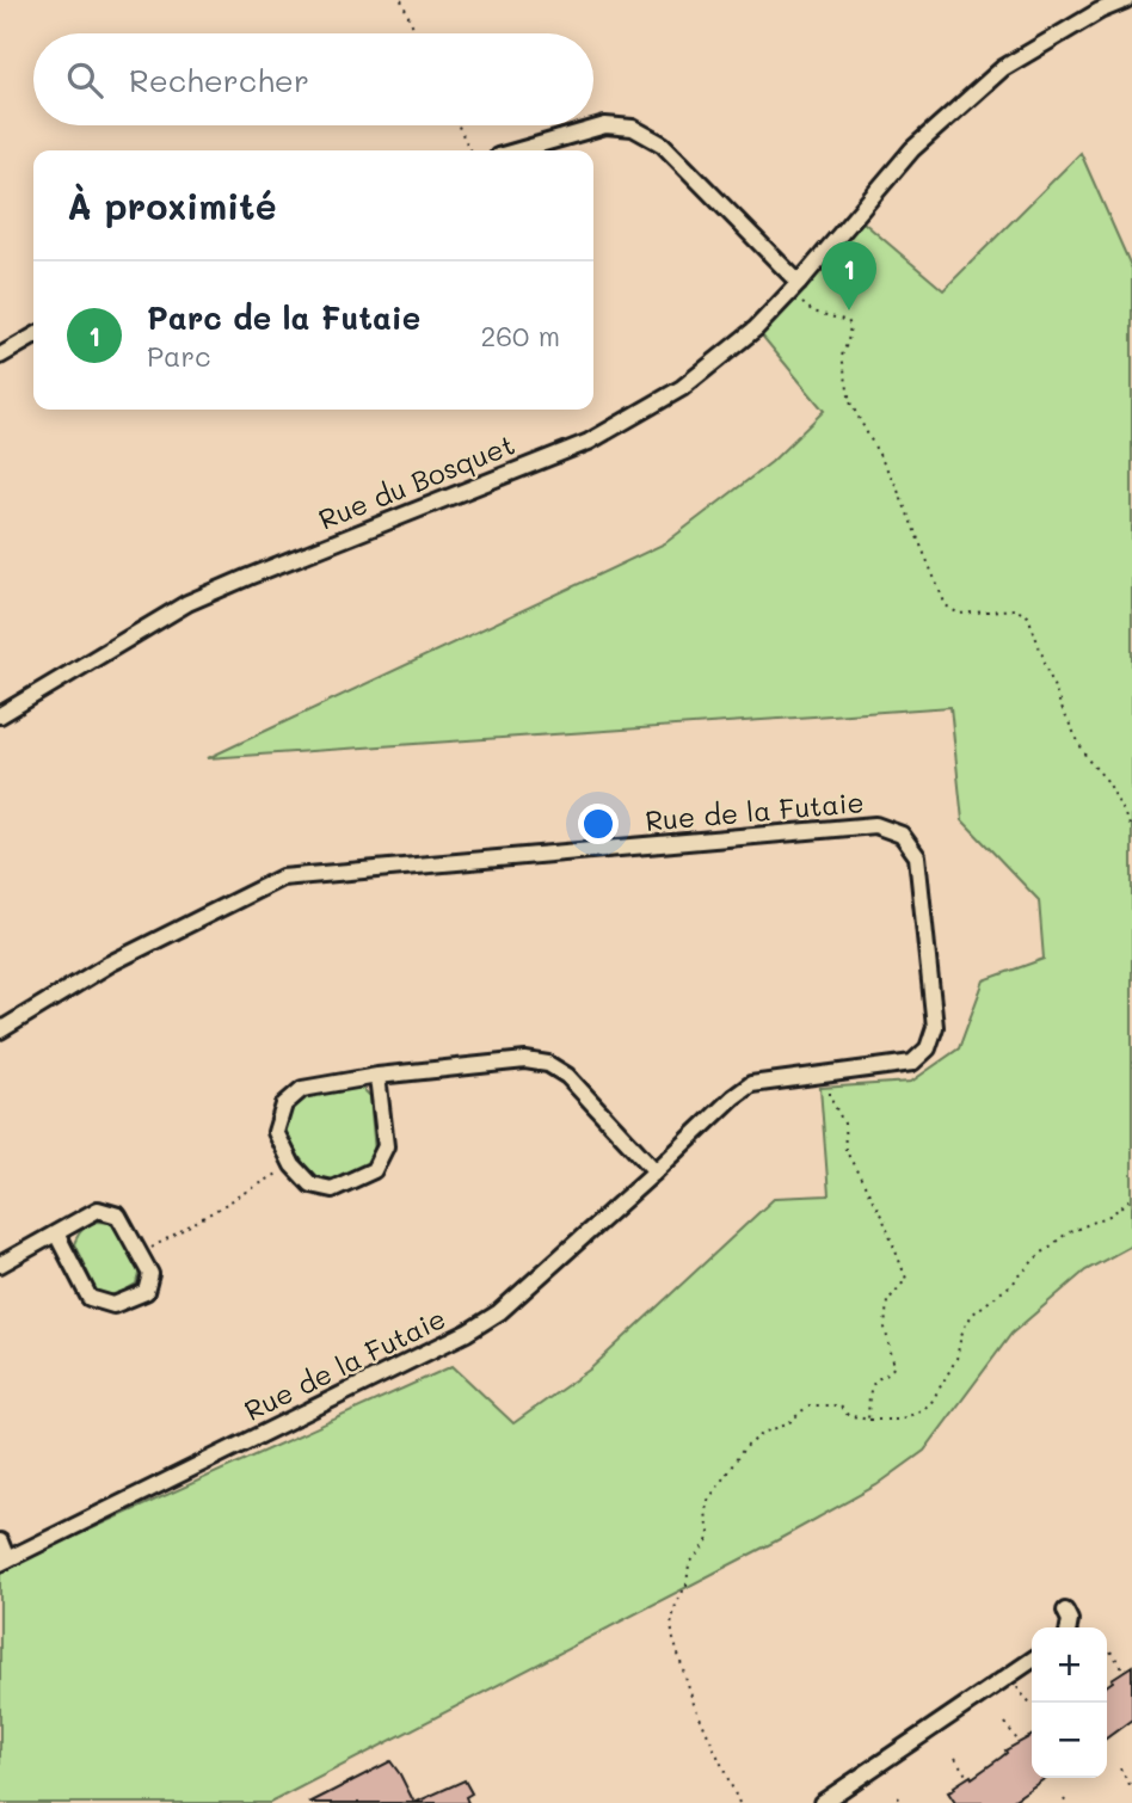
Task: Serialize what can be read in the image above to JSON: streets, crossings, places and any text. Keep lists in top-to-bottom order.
{
  "streets": {
    "street": ["Rue du Bosquet", "Rue de la Futaie"]
  },
  "page": {
    "search": "Rechercher",
    "heading": "À proximité",
    "pins": "1",
    "list": [
      {
        "mark": "1",
        "name": "Parc de la Futaie",
        "note": "Parc",
        "value": "260 m"
      }
    ],
    "map_buttons": ["+", "−"]
  }
}
